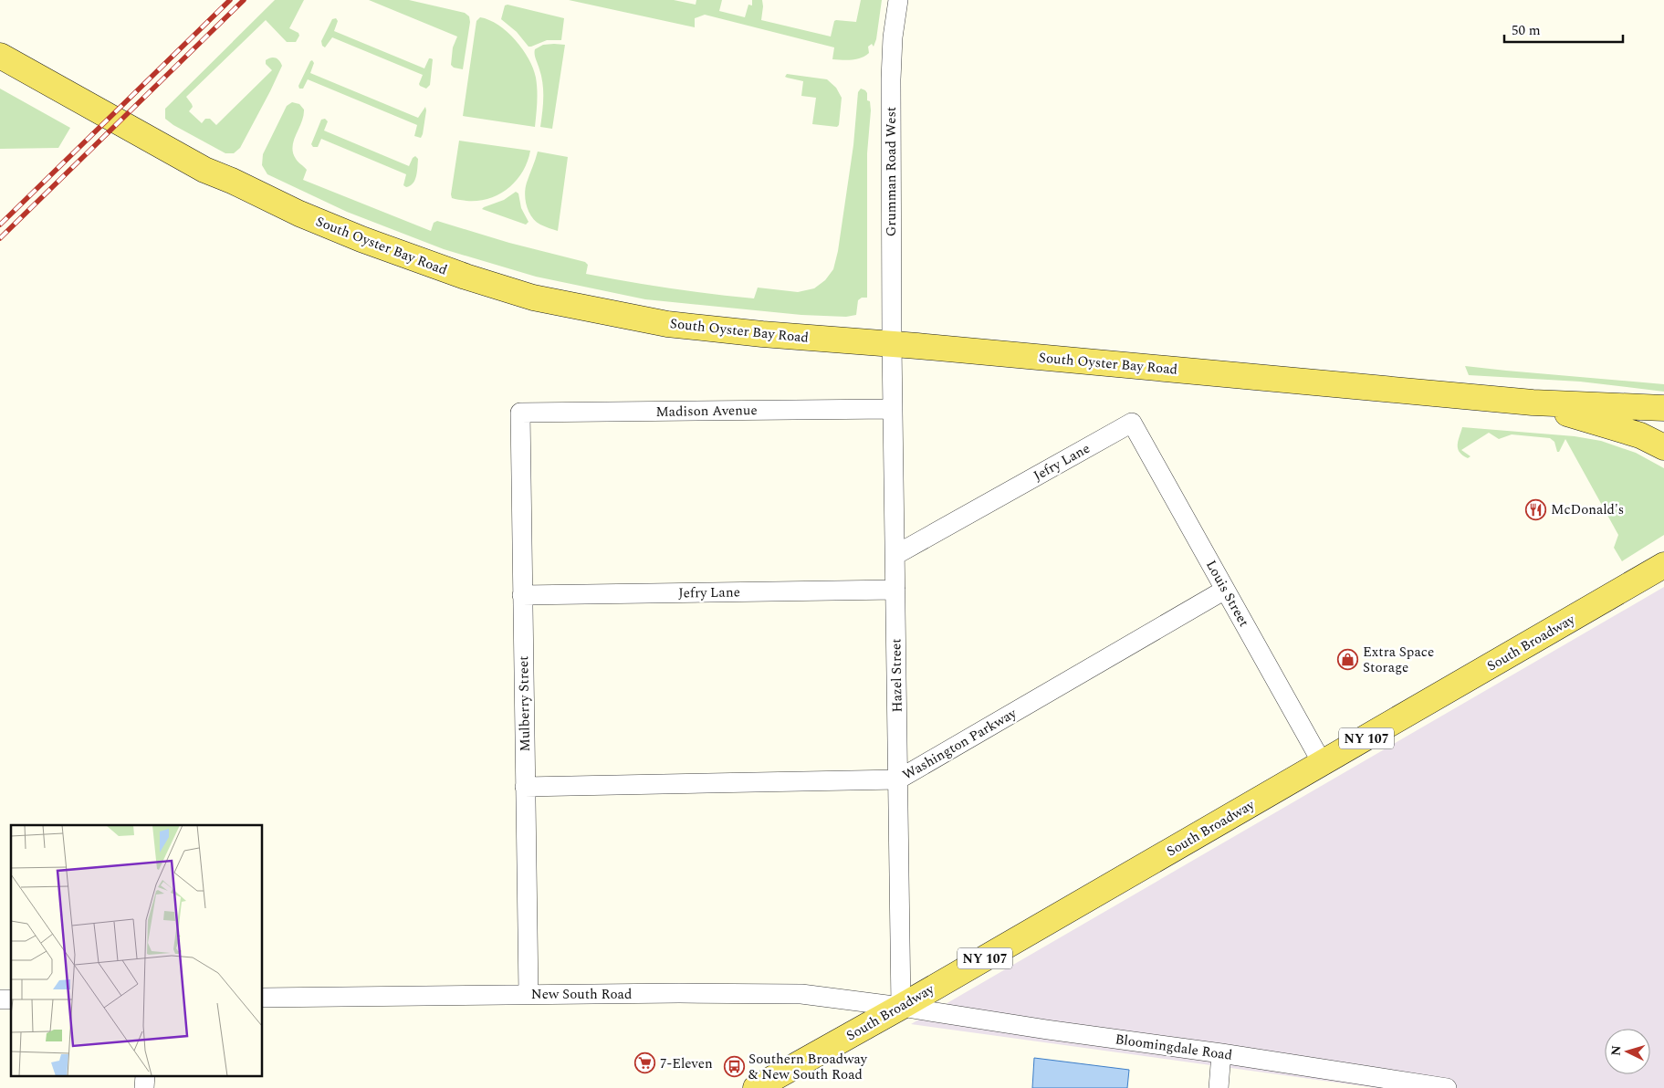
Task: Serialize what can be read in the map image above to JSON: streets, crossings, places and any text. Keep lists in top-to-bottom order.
{
  "streets": {
    "main road": ["South Oyster Bay Road", "South Broadway", "NY 107"],
    "street": [
      "Grumman Road West",
      "Madison Avenue",
      "Jefry Lane",
      "Louis Street",
      "Hazel Street",
      "Mulberry Street",
      "Washington Parkway",
      "New South Road",
      "Bloomingdale Road"
    ]
  },
  "crossings": [
    ["Grumman Road West", "South Oyster Bay Road"],
    ["Grumman Road West", "Hazel Street"],
    ["South Oyster Bay Road", "Hazel Street"],
    ["Madison Avenue", "Hazel Street"],
    ["Madison Avenue", "Mulberry Street"],
    ["Jefry Lane", "Louis Street"],
    ["Jefry Lane", "Hazel Street"],
    ["Jefry Lane", "Mulberry Street"],
    ["Louis Street", "South Broadway"],
    ["Louis Street", "Washington Parkway"],
    ["South Broadway", "Hazel Street"],
    ["South Broadway", "New South Road"],
    ["South Broadway", "Bloomingdale Road"],
    ["Hazel Street", "Washington Parkway"],
    ["Hazel Street", "New South Road"],
    ["Hazel Street", "Bloomingdale Road"],
    ["Mulberry Street", "Washington Parkway"],
    ["Mulberry Street", "New South Road"],
    ["New South Road", "Bloomingdale Road"]
  ],
  "places": {
    "restaurant": ["McDonald's"],
    "shop": ["Extra Space Storage"],
    "supermarket": ["7-Eleven"],
    "bus stop": ["Southern Broadway & New South Road"]
  },
  "scale_bar": "50 m",
  "north": "left"
}
